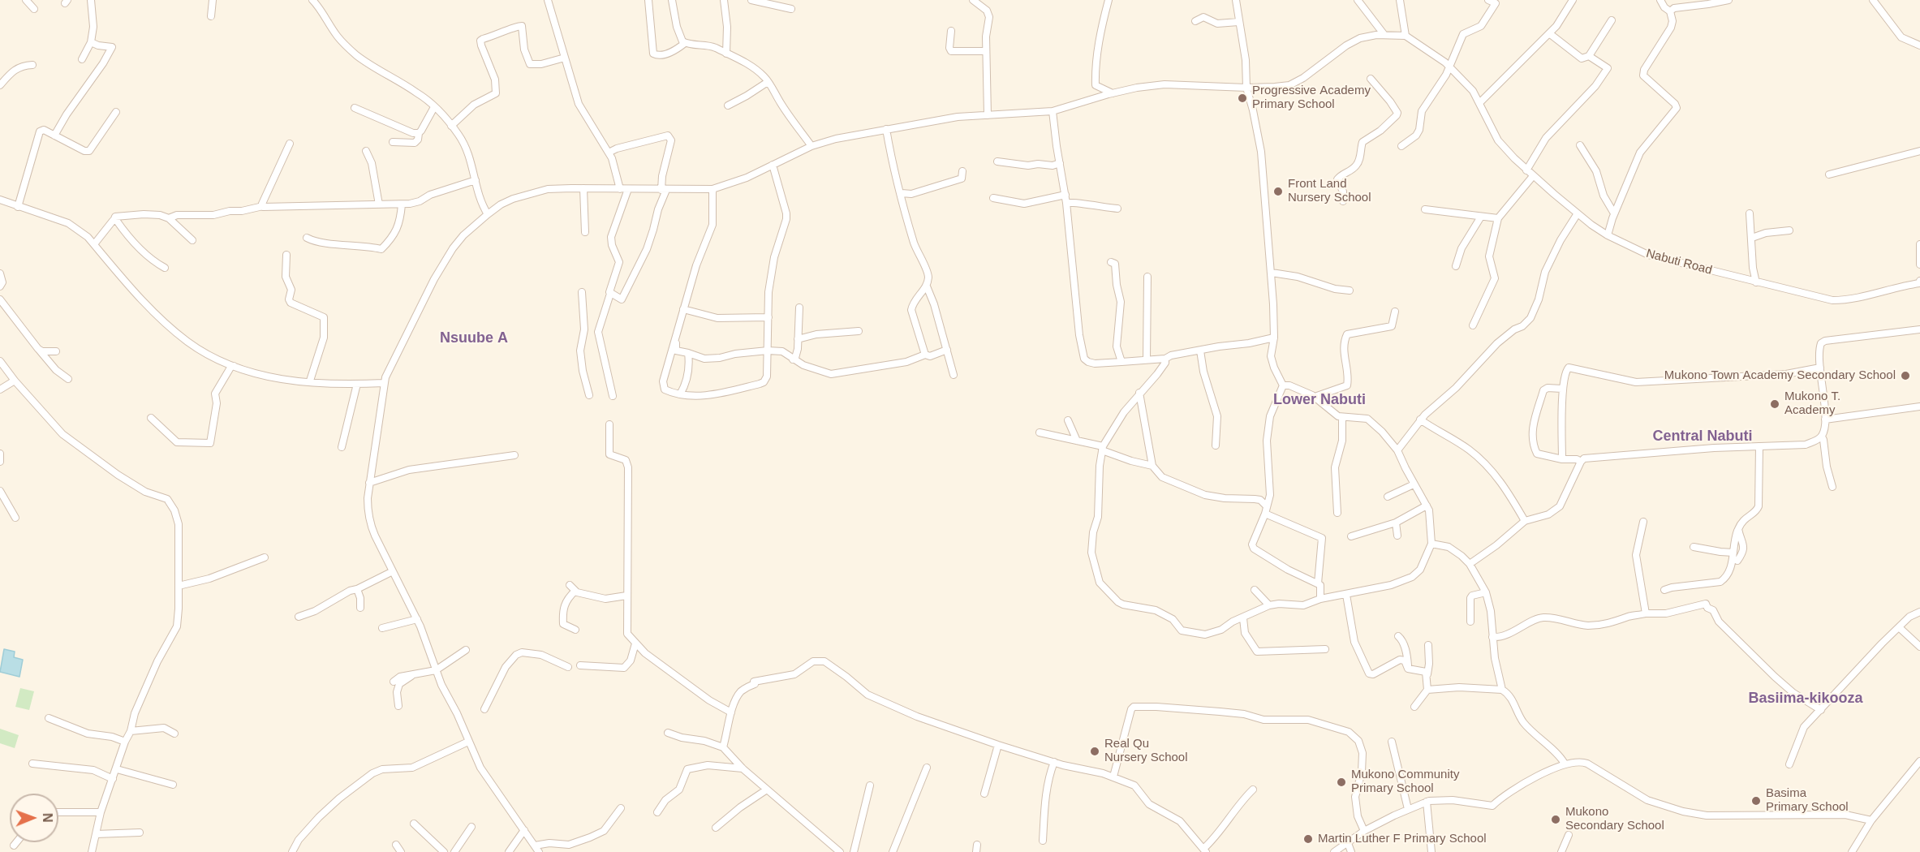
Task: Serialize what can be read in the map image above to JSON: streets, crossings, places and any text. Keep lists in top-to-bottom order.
{
  "streets": {
    "street": ["Nabuti Road"]
  },
  "districts": [
    "Nsuube A",
    "Lower Nabuti",
    "Central Nabuti",
    "Basiima-kikooza"
  ],
  "places": [
    "Progressive Academy Primary School",
    "Front Land Nursery School",
    "Mukono Town Academy Secondary School",
    "Mukono T. Academy",
    "Real Qu Nursery School",
    "Mukono Community Primary School",
    "Basima Primary School",
    "Mukono Secondary School",
    "Martin Luther F Primary School"
  ],
  "north": "right"
}
